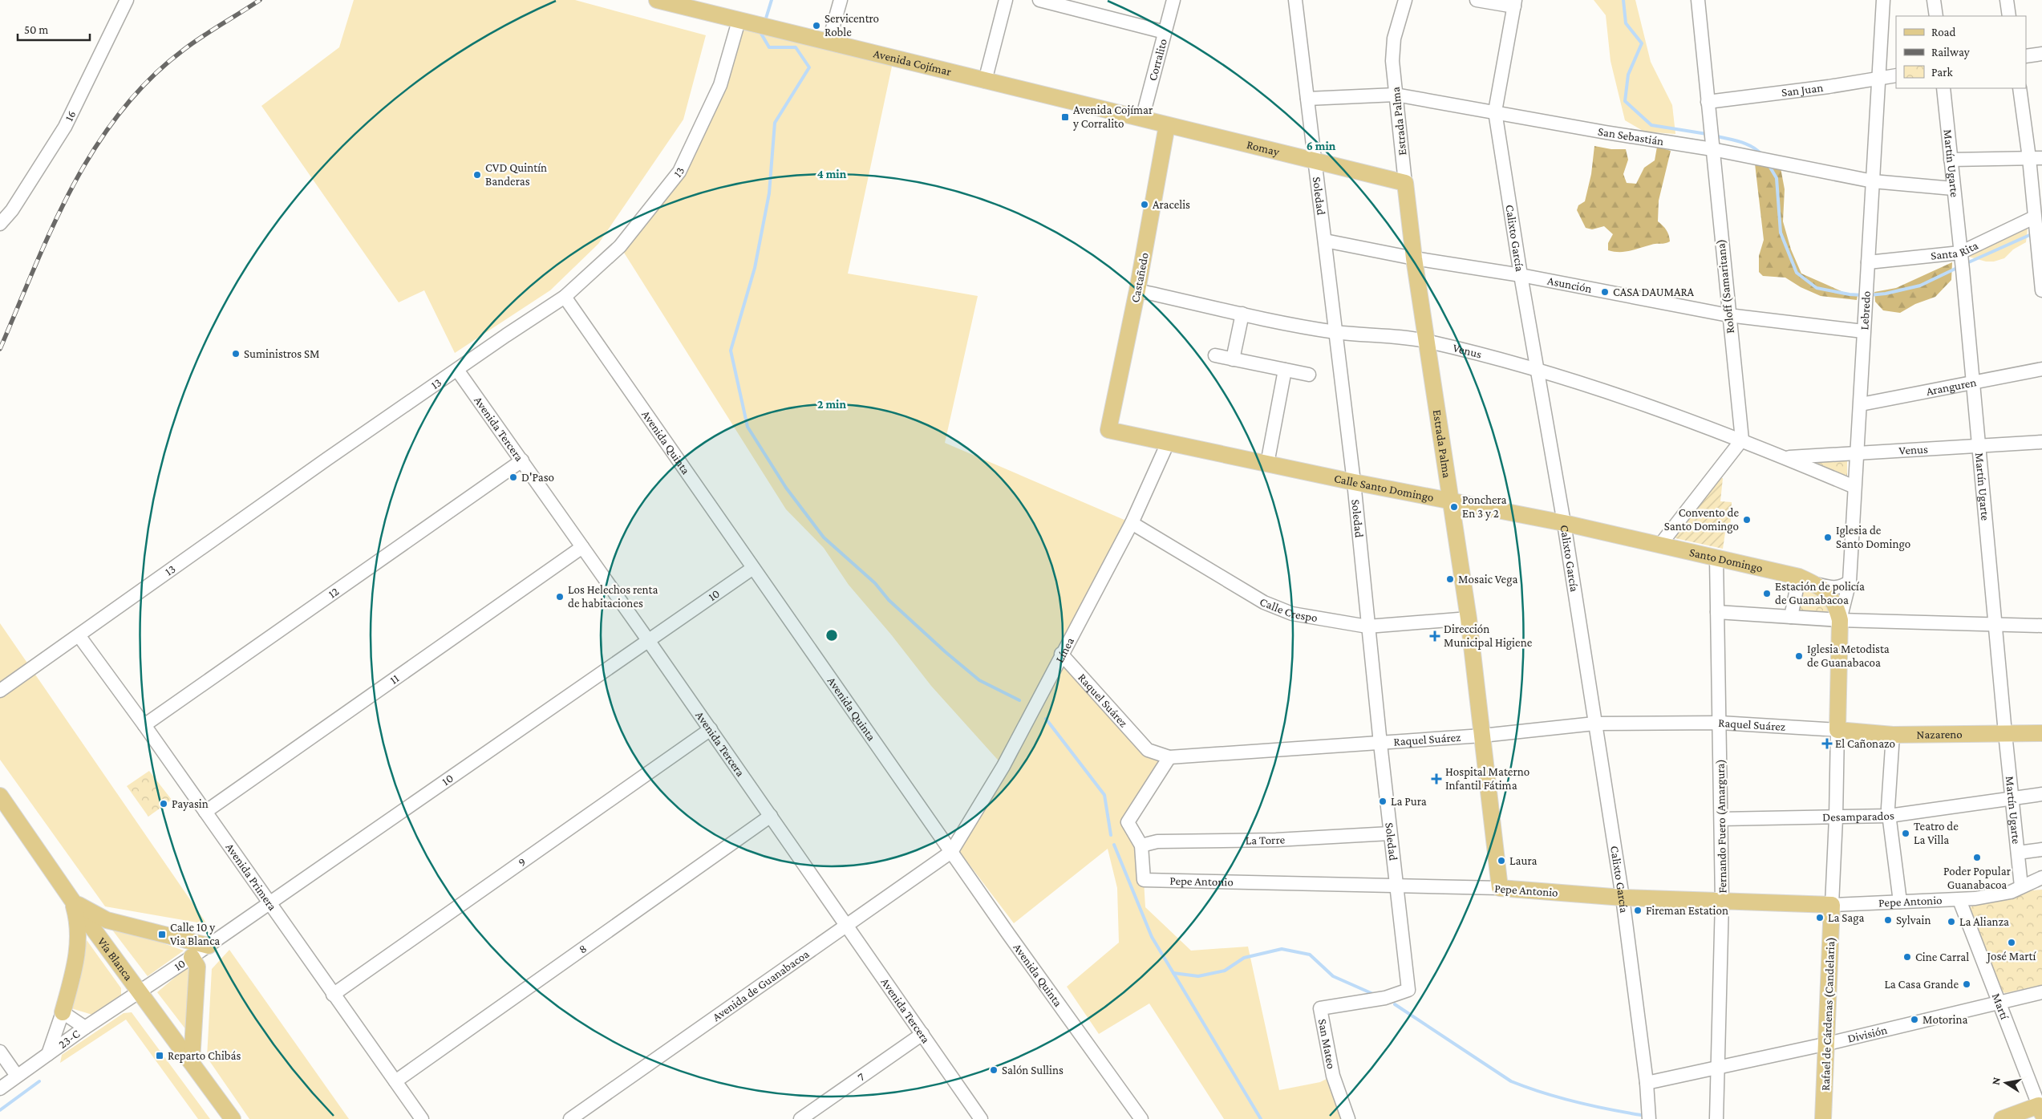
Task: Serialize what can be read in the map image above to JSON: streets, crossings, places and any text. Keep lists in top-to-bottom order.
{
  "streets": {
    "main road": [
      "Avenida Cojímar",
      "Estrada Palma",
      "Romay",
      "Castañedo",
      "Calle Santo Domingo",
      "Santo Domingo",
      "Nazareno",
      "Pepe Antonio",
      "Vía Blanca",
      "Rafael de Cárdenas (Candelaria)"
    ],
    "street": [
      "Corralito",
      "San Juan",
      "16",
      "San Sebastián",
      "Martín Ugarte",
      "13",
      "Soledad",
      "Calixto García",
      "Santa Rita",
      "Asunción",
      "Roloff (Samaritana)",
      "Lebredo",
      "Venus",
      "Aranguren",
      "Avenida Tercera",
      "Avenida Quinta",
      "12",
      "10",
      "Calle Crespo",
      "Línea",
      "11",
      "Raquel Suárez",
      "Desamparados",
      "Fernando Fuero (Amargura)",
      "La Torre",
      "9",
      "Avenida Primera",
      "8",
      "Avenida de Guanabacoa",
      "Martí",
      "División",
      "23-C",
      "San Mateo",
      "7"
    ]
  },
  "crossings": [
    ["Corralito", "Avenida Cojímar"],
    ["Avenida Cojímar", "Romay"],
    ["Avenida Cojímar", "13"],
    ["Avenida Cojímar", "Castañedo"],
    ["San Juan", "Roloff (Samaritana)"],
    ["San Juan", "Lebredo"],
    ["Estrada Palma", "San Sebastián"],
    ["Estrada Palma", "Romay"],
    ["Estrada Palma", "Asunción"],
    ["Estrada Palma", "Venus"],
    ["Estrada Palma", "Calle Santo Domingo"],
    ["Estrada Palma", "Calle Crespo"],
    ["Estrada Palma", "Raquel Suárez"],
    ["Estrada Palma", "Pepe Antonio"],
    ["San Sebastián", "Martín Ugarte"],
    ["San Sebastián", "Soledad"],
    ["San Sebastián", "Calixto García"],
    ["San Sebastián", "Roloff (Samaritana)"],
    ["San Sebastián", "Lebredo"],
    ["Romay", "Soledad"],
    ["Romay", "Castañedo"],
    ["Martín Ugarte", "Santa Rita"],
    ["Martín Ugarte", "Venus"],
    ["Martín Ugarte", "Aranguren"],
    ["Martín Ugarte", "Nazareno"],
    ["Martín Ugarte", "Desamparados"],
    ["Martín Ugarte", "Pepe Antonio"],
    ["13", "Avenida Tercera"],
    ["13", "Avenida Quinta"],
    ["13", "Avenida Primera"],
    ["Soledad", "Asunción"],
    ["Soledad", "Venus"],
    ["Soledad", "Calle Santo Domingo"],
    ["Soledad", "Calle Crespo"],
    ["Soledad", "Raquel Suárez"],
    ["Soledad", "La Torre"],
    ["Soledad", "Pepe Antonio"],
    ["Soledad", "San Mateo"],
    ["Calixto García", "Asunción"],
    ["Calixto García", "Venus"],
    ["Calixto García", "Calle Santo Domingo"],
    ["Calixto García", "Raquel Suárez"],
    ["Calixto García", "Pepe Antonio"],
    ["Calixto García", "División"],
    ["Santa Rita", "Lebredo"],
    ["Castañedo", "Venus"],
    ["Castañedo", "Calle Santo Domingo"],
    ["Asunción", "Roloff (Samaritana)"],
    ["Asunción", "Lebredo"],
    ["Roloff (Samaritana)", "Venus"],
    ["Lebredo", "Venus"],
    ["Lebredo", "Aranguren"],
    ["Lebredo", "Santo Domingo"],
    ["Lebredo", "Rafael de Cárdenas (Candelaria)"],
    ["Avenida Tercera", "12"],
    ["Avenida Tercera", "10"],
    ["Avenida Tercera", "11"],
    ["Avenida Tercera", "9"],
    ["Avenida Tercera", "8"],
    ["Avenida Tercera", "Avenida de Guanabacoa"],
    ["Avenida Tercera", "7"],
    ["Avenida Quinta", "10"],
    ["Avenida Quinta", "Línea"],
    ["Avenida Quinta", "Avenida de Guanabacoa"],
    ["Calle Santo Domingo", "Santo Domingo"],
    ["Calle Santo Domingo", "Línea"],
    ["Santo Domingo", "Fernando Fuero (Amargura)"],
    ["Santo Domingo", "Rafael de Cárdenas (Candelaria)"],
    ["12", "Avenida Primera"],
    ["10", "Avenida Primera"],
    ["10", "Vía Blanca"],
    ["10", "23-C"],
    ["Calle Crespo", "Línea"],
    ["Línea", "Raquel Suárez"],
    ["Línea", "Avenida de Guanabacoa"],
    ["11", "Avenida Primera"],
    ["Raquel Suárez", "Nazareno"],
    ["Raquel Suárez", "Fernando Fuero (Amargura)"],
    ["Raquel Suárez", "Pepe Antonio"],
    ["Raquel Suárez", "Rafael de Cárdenas (Candelaria)"],
    ["Nazareno", "Rafael de Cárdenas (Candelaria)"],
    ["Desamparados", "Fernando Fuero (Amargura)"],
    ["Desamparados", "Rafael de Cárdenas (Candelaria)"],
    ["Fernando Fuero (Amargura)", "Pepe Antonio"],
    ["Fernando Fuero (Amargura)", "División"],
    ["La Torre", "Pepe Antonio"],
    ["9", "Avenida Primera"],
    ["Avenida Primera", "8"],
    ["Pepe Antonio", "Martí"],
    ["Pepe Antonio", "Rafael de Cárdenas (Candelaria)"],
    ["Vía Blanca", "23-C"],
    ["Martí", "División"],
    ["Rafael de Cárdenas (Candelaria)", "División"]
  ],
  "places": {
    "other": [
      "Servicentro Roble",
      "CVD Quintín Banderas",
      "Aracelis",
      "CASA DAUMARA",
      "Suministros SM",
      "D'Paso",
      "Ponchera En 3 y 2",
      "Convento de Santo Domingo",
      "Iglesia de Santo Domingo",
      "Mosaic Vega",
      "Estación de policía de Guanabacoa",
      "Los Helechos renta de habitaciones",
      "Iglesia Metodista de Guanabacoa",
      "La Pura",
      "Payasin",
      "Teatro de La Villa",
      "Poder Popular Guanabacoa",
      "Laura",
      "Fireman Estation",
      "La Saga",
      "Sylvain",
      "La Alianza",
      "José Martí",
      "Cine Carral",
      "La Casa Grande",
      "Motorina",
      "Salón Sullins"
    ],
    "transit": ["Avenida Cojímar y Corralito", "Calle 10 y Via Blanca", "Reparto Chibás"],
    "health": ["Dirección Municipal Higiene", "El Cañonazo", "Hospital Materno Infantil Fátima"]
  },
  "legend": ["Road", "Railway", "Park"],
  "scale_bar": "50 m",
  "north": "left",
  "rings": ["6 min", "4 min", "2 min"]
}
